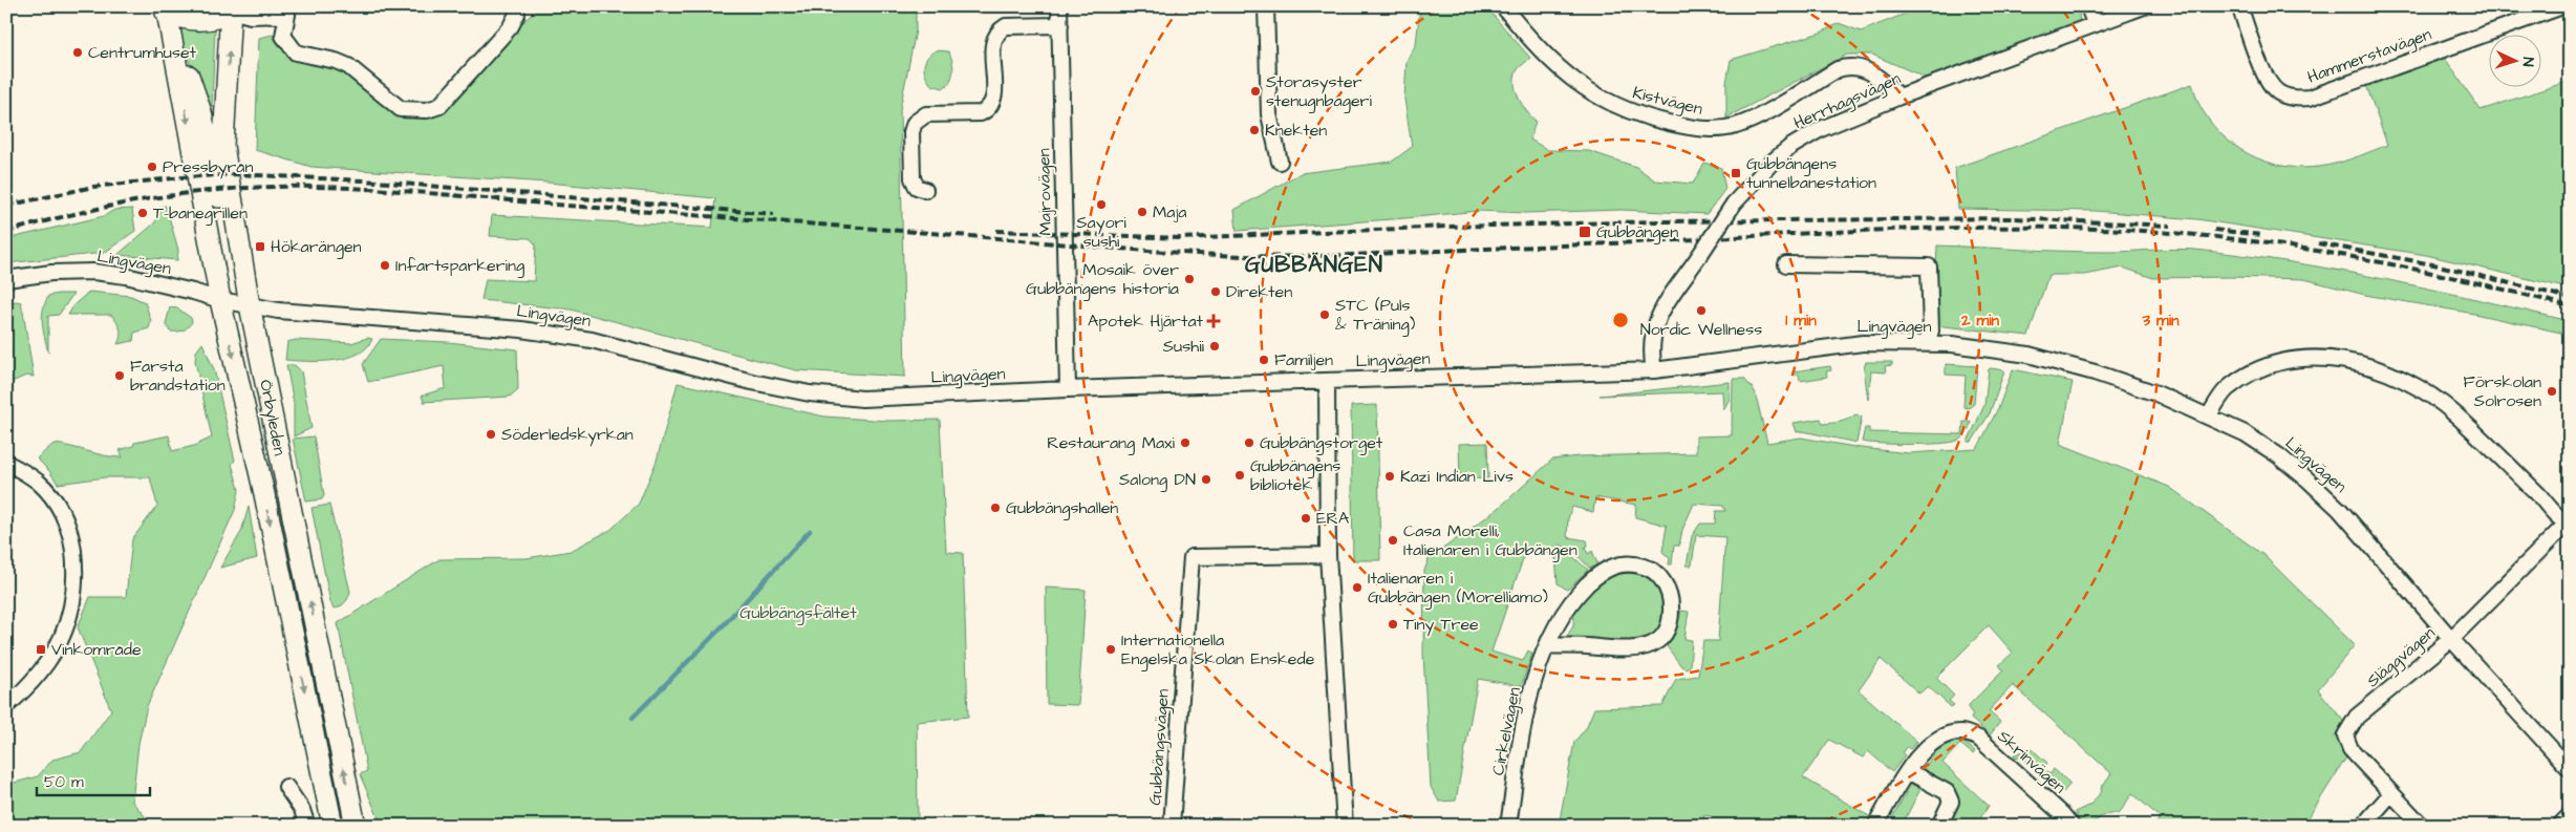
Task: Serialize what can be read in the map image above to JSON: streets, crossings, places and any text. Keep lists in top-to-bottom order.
{
  "streets": {
    "main road": ["Örbyleden"],
    "street": [
      "Hammerstavägen",
      "Kistvägen",
      "Herrhagsvägen",
      "Majrovägen",
      "Lingvägen",
      "Släggvägen",
      "Cirkelvägen",
      "Gubbängsvägen",
      "Skrinvägen"
    ]
  },
  "crossings": [
    ["Kistvägen", "Herrhagsvägen"],
    ["Herrhagsvägen", "Lingvägen"],
    ["Majrovägen", "Lingvägen"],
    ["Lingvägen", "Örbyleden"],
    ["Lingvägen", "Släggvägen"]
  ],
  "districts": ["GUBBÄNGEN"],
  "parks": ["Gubbängsfältet"],
  "places": {
    "other": [
      "Centrumhuset",
      "Storasyster stenugnbageri",
      "Knekten",
      "Pressbyrån",
      "Sayori sushi",
      "Maja",
      "T-banegrillen",
      "Infartsparkering",
      "Mosaik över Gubbängens historia",
      "Direkten",
      "Nordic Wellness",
      "STC (Puls & Träning)",
      "Sushii",
      "Familjen",
      "Farsta brandstation",
      "Förskolan Solrosen",
      "Söderledskyrkan",
      "Restaurang Maxi",
      "Gubbängstorget",
      "Gubbängens bibliotek",
      "Kazi Indian Livs",
      "Salong DN",
      "Gubbängshallen",
      "ERA",
      "Casa Morelli, Italienaren i Gubbängen",
      "Italienaren i Gubbängen (Morelliamo)",
      "Tiny Tree",
      "Internationella Engelska Skolan Enskede"
    ],
    "transit": [
      "Gubbängens tunnelbanestation",
      "Gubbängen",
      "Hökarängen",
      "Vinkområde"
    ],
    "health": ["Apotek Hjärtat"]
  },
  "scale_bar": "50 m",
  "north": "right",
  "rings": ["1 min", "2 min", "3 min"]
}
